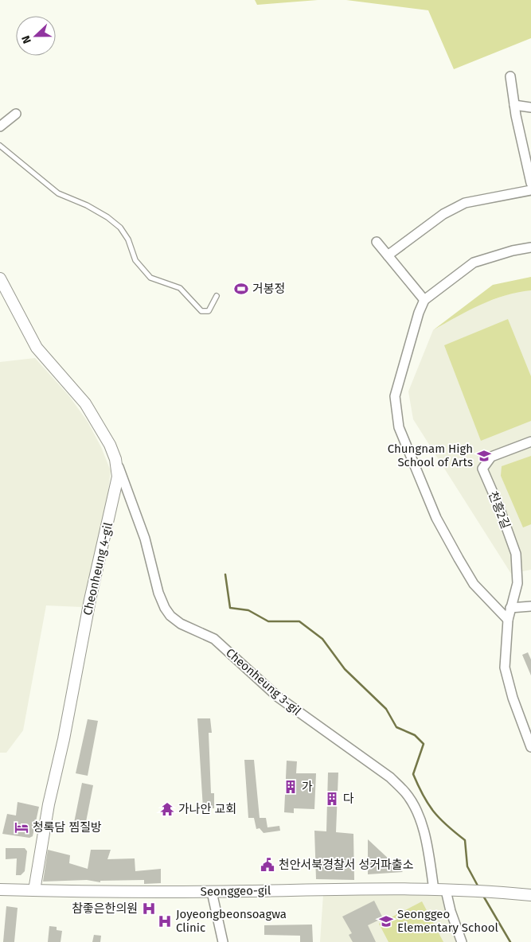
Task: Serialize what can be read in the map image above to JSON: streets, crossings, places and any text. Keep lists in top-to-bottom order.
{
  "streets": {
    "street": [
      "천흥2길",
      "Cheonheung 4-gil",
      "Cheonheung 3-gil",
      "Seonggeo-gil"
    ]
  },
  "crossings": [
    ["Cheonheung 4-gil", "Cheonheung 3-gil"],
    ["Cheonheung 4-gil", "Seonggeo-gil"],
    ["Cheonheung 3-gil", "Seonggeo-gil"]
  ],
  "places": {
    "sports": ["거봉정"],
    "school or university": ["Chungnam High School of Arts", "Seonggeo Elementary School"],
    "building": ["가", "다"],
    "temple": ["가나안 교회"],
    "hotel": ["청록담 찜질방"],
    "public building": ["천안서북경찰서 성거파출소"],
    "hospital": ["참좋은한의원", "Joyeongbeonsoagwa Clinic"]
  },
  "north": "left"
}
